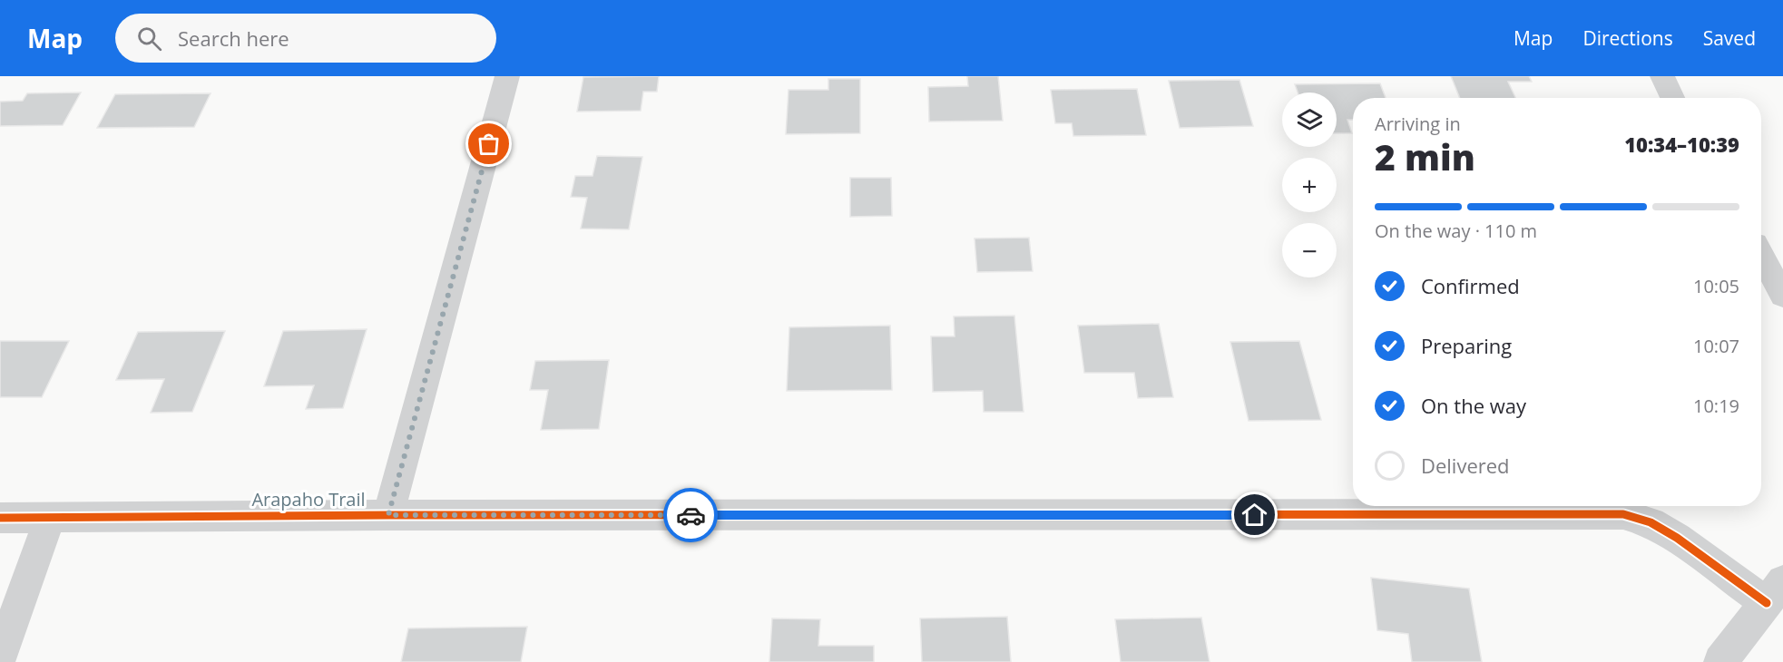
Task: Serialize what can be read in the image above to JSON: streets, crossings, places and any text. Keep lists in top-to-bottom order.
{
  "streets": {
    "street": ["Arapaho Trail"]
  },
  "page": {
    "header": "Map",
    "search": "Search here",
    "nav": ["Map", "Directions", "Saved"],
    "map_buttons": ["+", "−"],
    "heading": ["2 min", "Arriving in", "10:34–10:39"],
    "bar": "On the way · 110 m",
    "list": [
      ["Confirmed", "10:05"],
      ["Preparing", "10:07"],
      ["On the way", "10:19"],
      "Delivered"
    ]
  }
}
